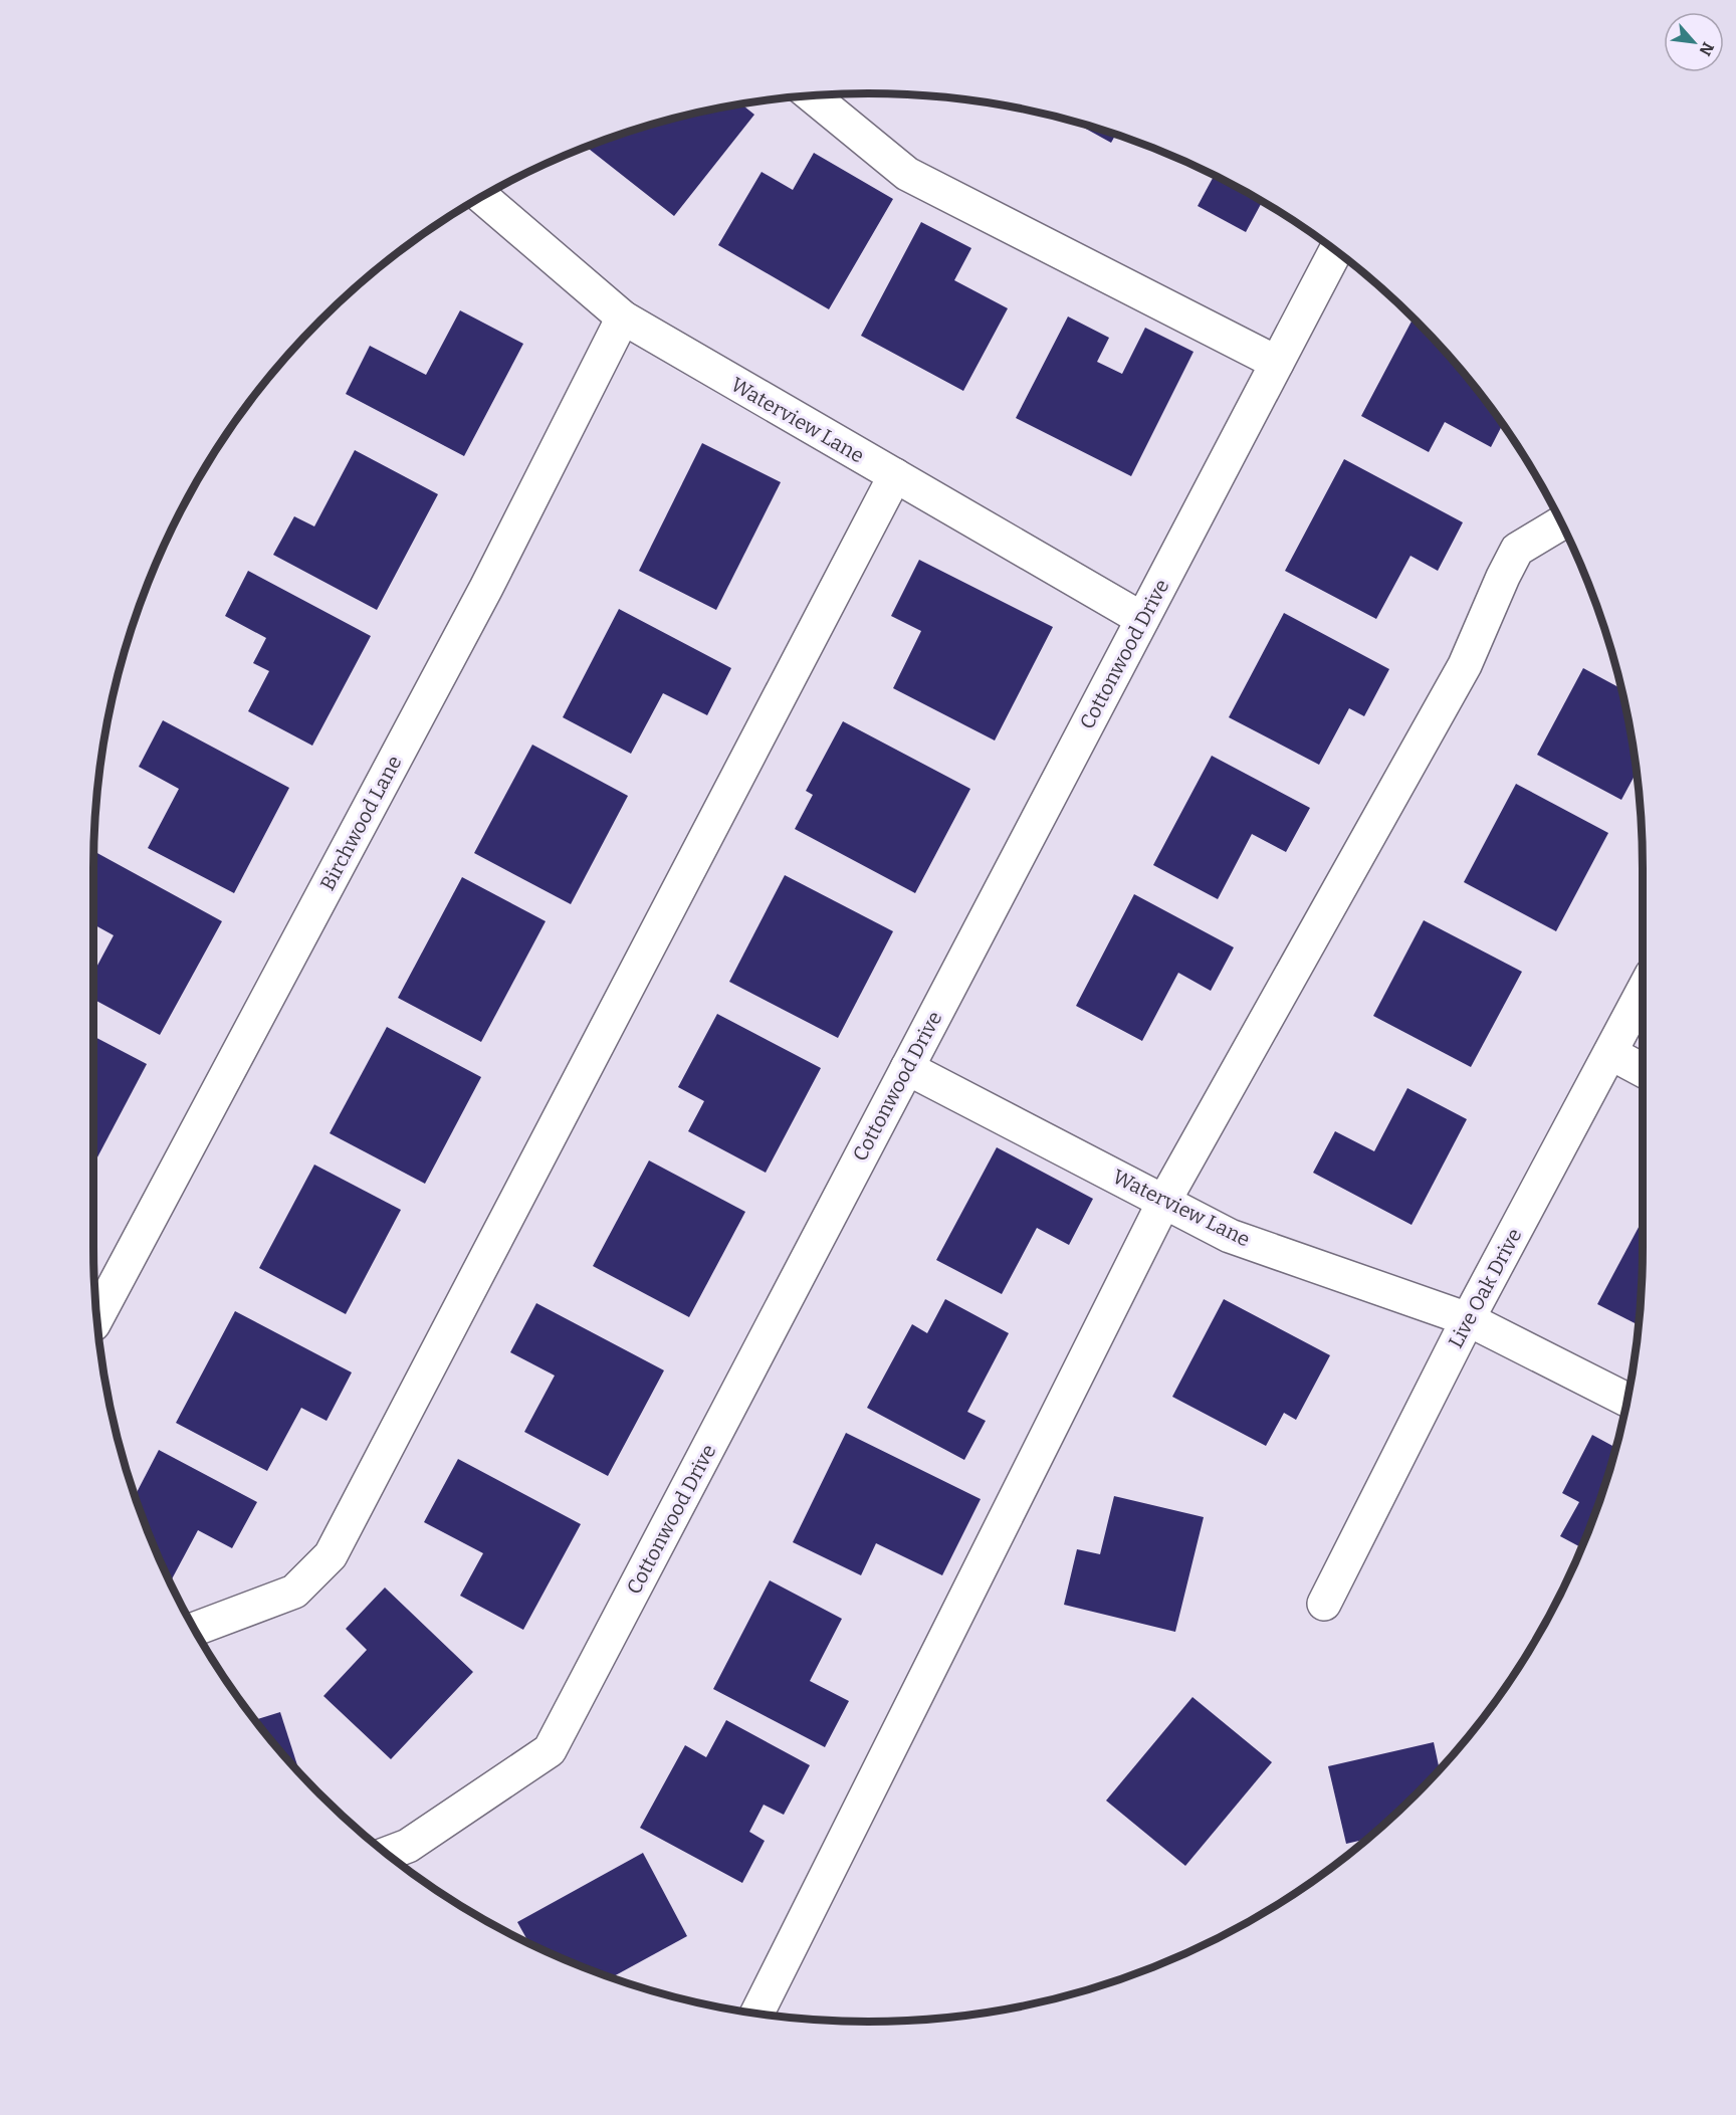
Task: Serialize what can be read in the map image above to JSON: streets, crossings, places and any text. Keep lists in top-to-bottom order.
{
  "streets": {
    "street": [
      "Waterview Lane",
      "Cottonwood Drive",
      "Birchwood Lane",
      "Live Oak Drive"
    ]
  },
  "crossings": [
    ["Waterview Lane", "Cottonwood Drive"],
    ["Waterview Lane", "Birchwood Lane"],
    ["Waterview Lane", "Live Oak Drive"]
  ],
  "north": "bottom right"
}
